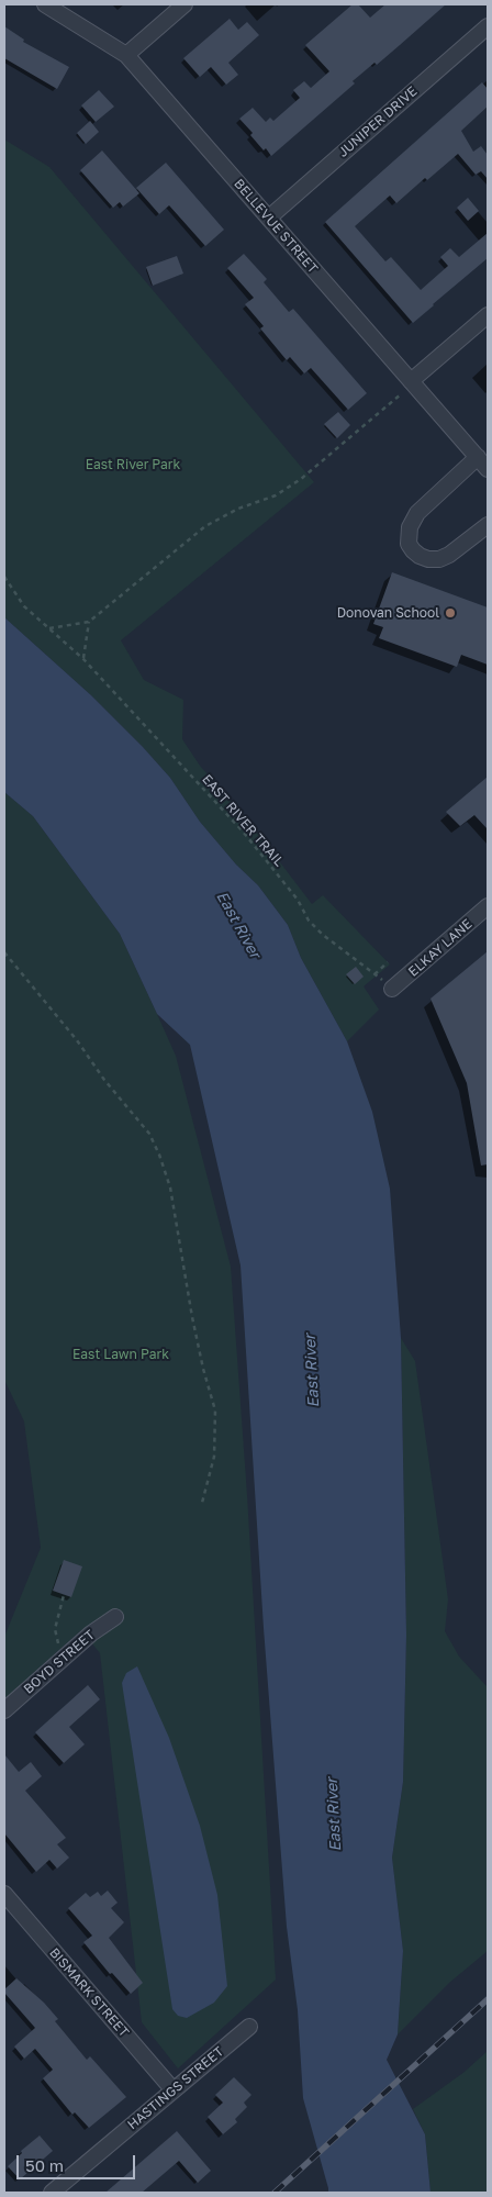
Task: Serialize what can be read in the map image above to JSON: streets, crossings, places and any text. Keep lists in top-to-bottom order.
{
  "streets": {
    "street": [
      "JUNIPER DRIVE",
      "BELLEVUE STREET",
      "ELKAY LANE",
      "BOYD STREET",
      "BISMARK STREET",
      "HASTINGS STREET"
    ],
    "path": ["EAST RIVER TRAIL"]
  },
  "crossings": [
    ["JUNIPER DRIVE", "BELLEVUE STREET"],
    ["EAST RIVER TRAIL", "ELKAY LANE"],
    ["BISMARK STREET", "HASTINGS STREET"]
  ],
  "water": ["East River"],
  "parks": ["East River Park", "East Lawn Park"],
  "places": ["Donovan School"],
  "scale_bar": "50 m"
}
